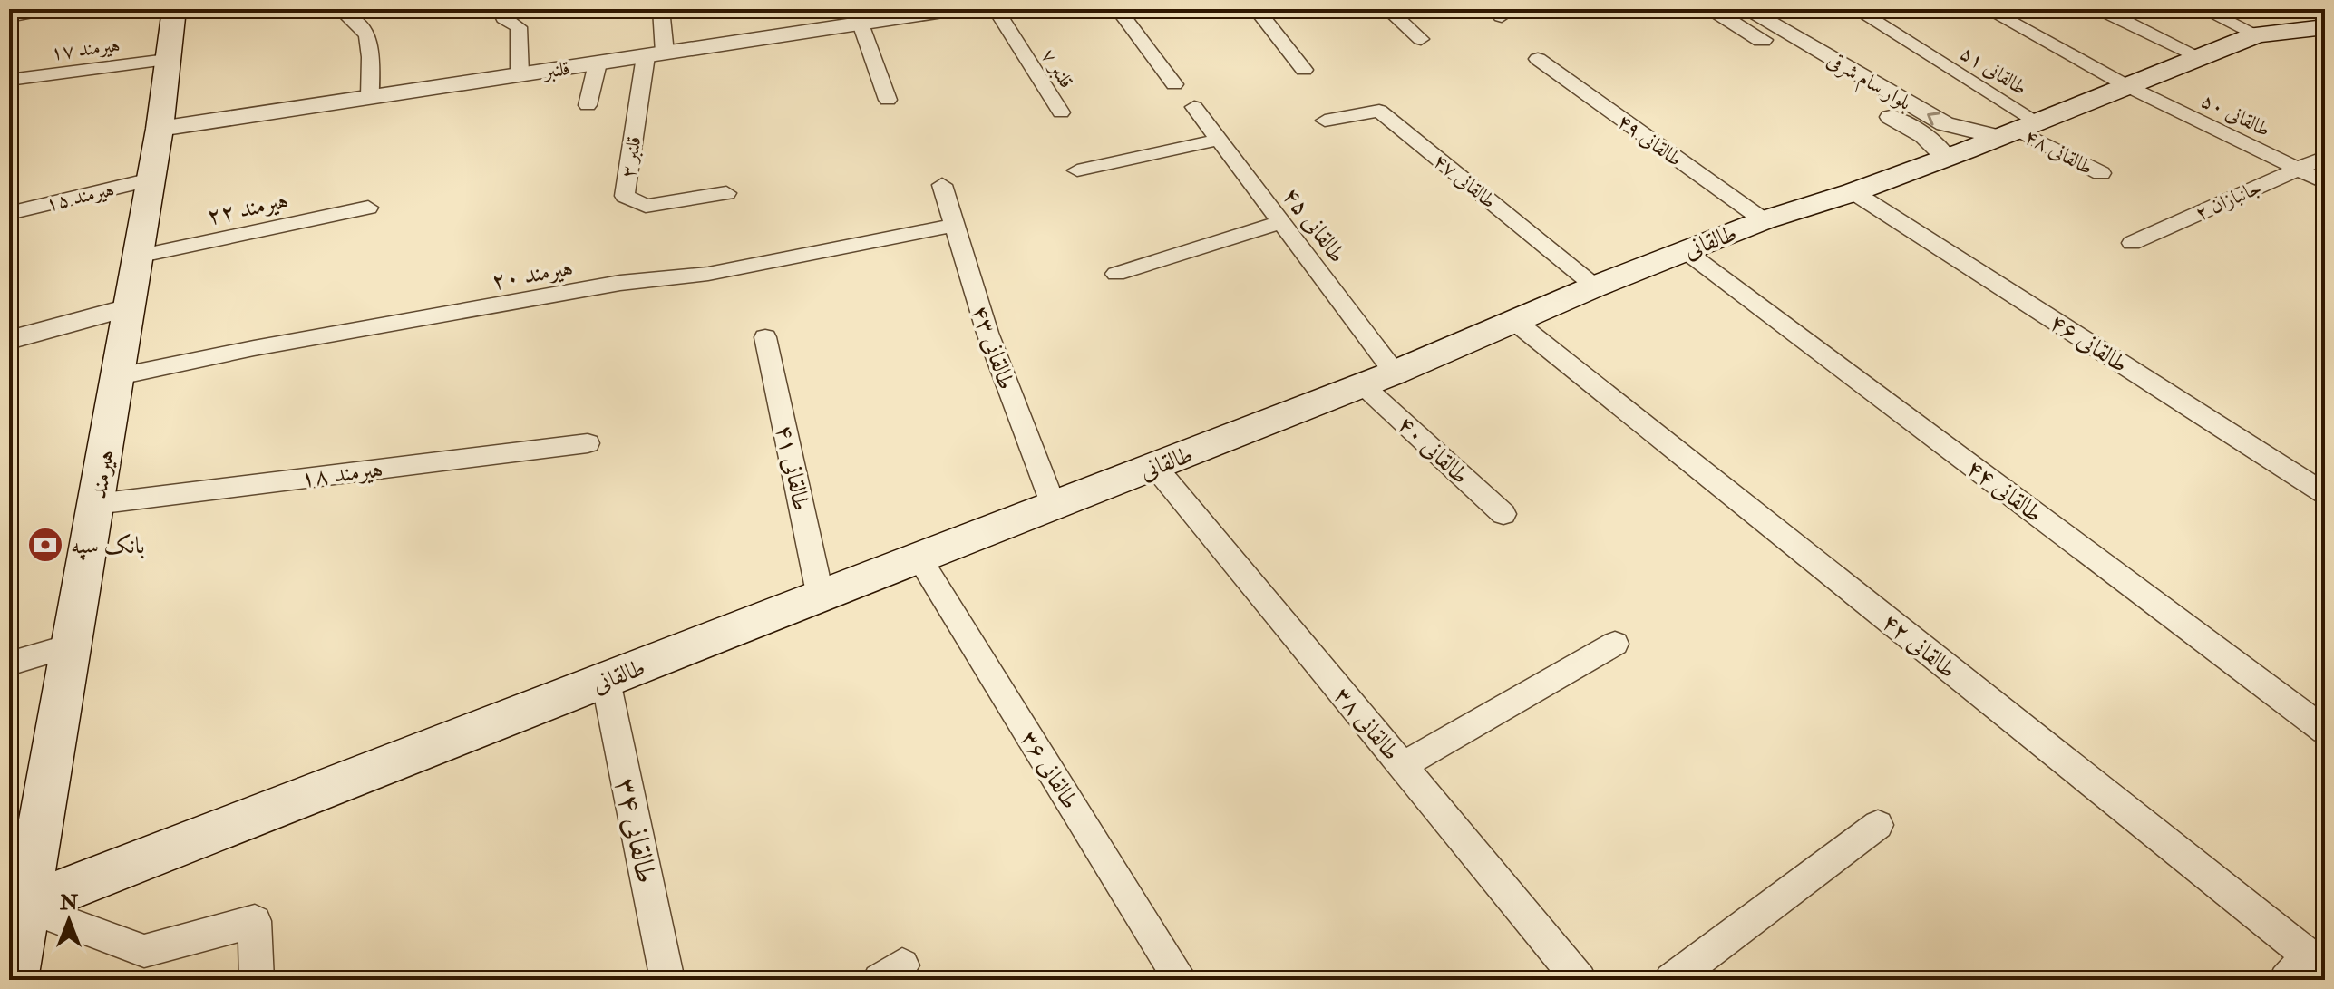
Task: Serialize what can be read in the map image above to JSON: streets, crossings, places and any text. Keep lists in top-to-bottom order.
{
  "streets": {
    "main road": ["طالقانی", "هیرمند"],
    "street": [
      "هیرمند ۱۷",
      "قلنبر ۷",
      "قلنبر",
      "طالقانی ۵۱",
      "بلوار سام شرقی",
      "طالقانی ۵۰",
      "طالقانی ۴۹",
      "طالقانی ۴۸",
      "قلنبر ۳",
      "طالقانی ۴۷",
      "هیرمند ۱۵",
      "جانبازان ۲",
      "هیرمند ۲۲",
      "طالقانی ۴۵",
      "هیرمند ۲۰",
      "طالقانی ۴۶",
      "طالقانی ۴۳",
      "طالقانی ۴۰",
      "طالقانی ۴۱",
      "هیرمند ۱۸",
      "طالقانی ۴۴",
      "طالقانی ۴۲",
      "طالقانی ۳۸",
      "طالقانی ۳۶",
      "طالقانی ۳۴"
    ]
  },
  "crossings": [
    ["هیرمند ۱۷", "هیرمند"],
    ["قلنبر", "قلنبر ۳"],
    ["قلنبر", "هیرمند"],
    ["طالقانی ۵۱", "بلوار سام شرقی"],
    ["طالقانی ۵۱", "طالقانی ۴۸"],
    ["طالقانی ۵۱", "طالقانی"],
    ["بلوار سام شرقی", "طالقانی ۴۸"],
    ["بلوار سام شرقی", "طالقانی"],
    ["طالقانی ۵۰", "جانبازان ۲"],
    ["طالقانی ۵۰", "طالقانی"],
    ["طالقانی ۴۹", "طالقانی"],
    ["طالقانی ۴۸", "طالقانی"],
    ["طالقانی ۴۷", "طالقانی"],
    ["هیرمند ۱۵", "هیرمند"],
    ["هیرمند ۲۲", "هیرمند"],
    ["طالقانی ۴۵", "طالقانی"],
    ["طالقانی ۴۵", "طالقانی ۴۰"],
    ["طالقانی", "طالقانی ۴۶"],
    ["طالقانی", "طالقانی ۴۳"],
    ["طالقانی", "طالقانی ۴۰"],
    ["طالقانی", "طالقانی ۴۱"],
    ["طالقانی", "هیرمند"],
    ["طالقانی", "طالقانی ۴۴"],
    ["طالقانی", "طالقانی ۴۲"],
    ["طالقانی", "طالقانی ۳۸"],
    ["طالقانی", "طالقانی ۳۶"],
    ["طالقانی", "طالقانی ۳۴"],
    ["هیرمند ۲۰", "طالقانی ۴۳"],
    ["هیرمند ۲۰", "هیرمند"],
    ["هیرمند ۱۸", "هیرمند"]
  ],
  "places": {
    "bank": ["بانک سپه"]
  },
  "north": "top"
}
